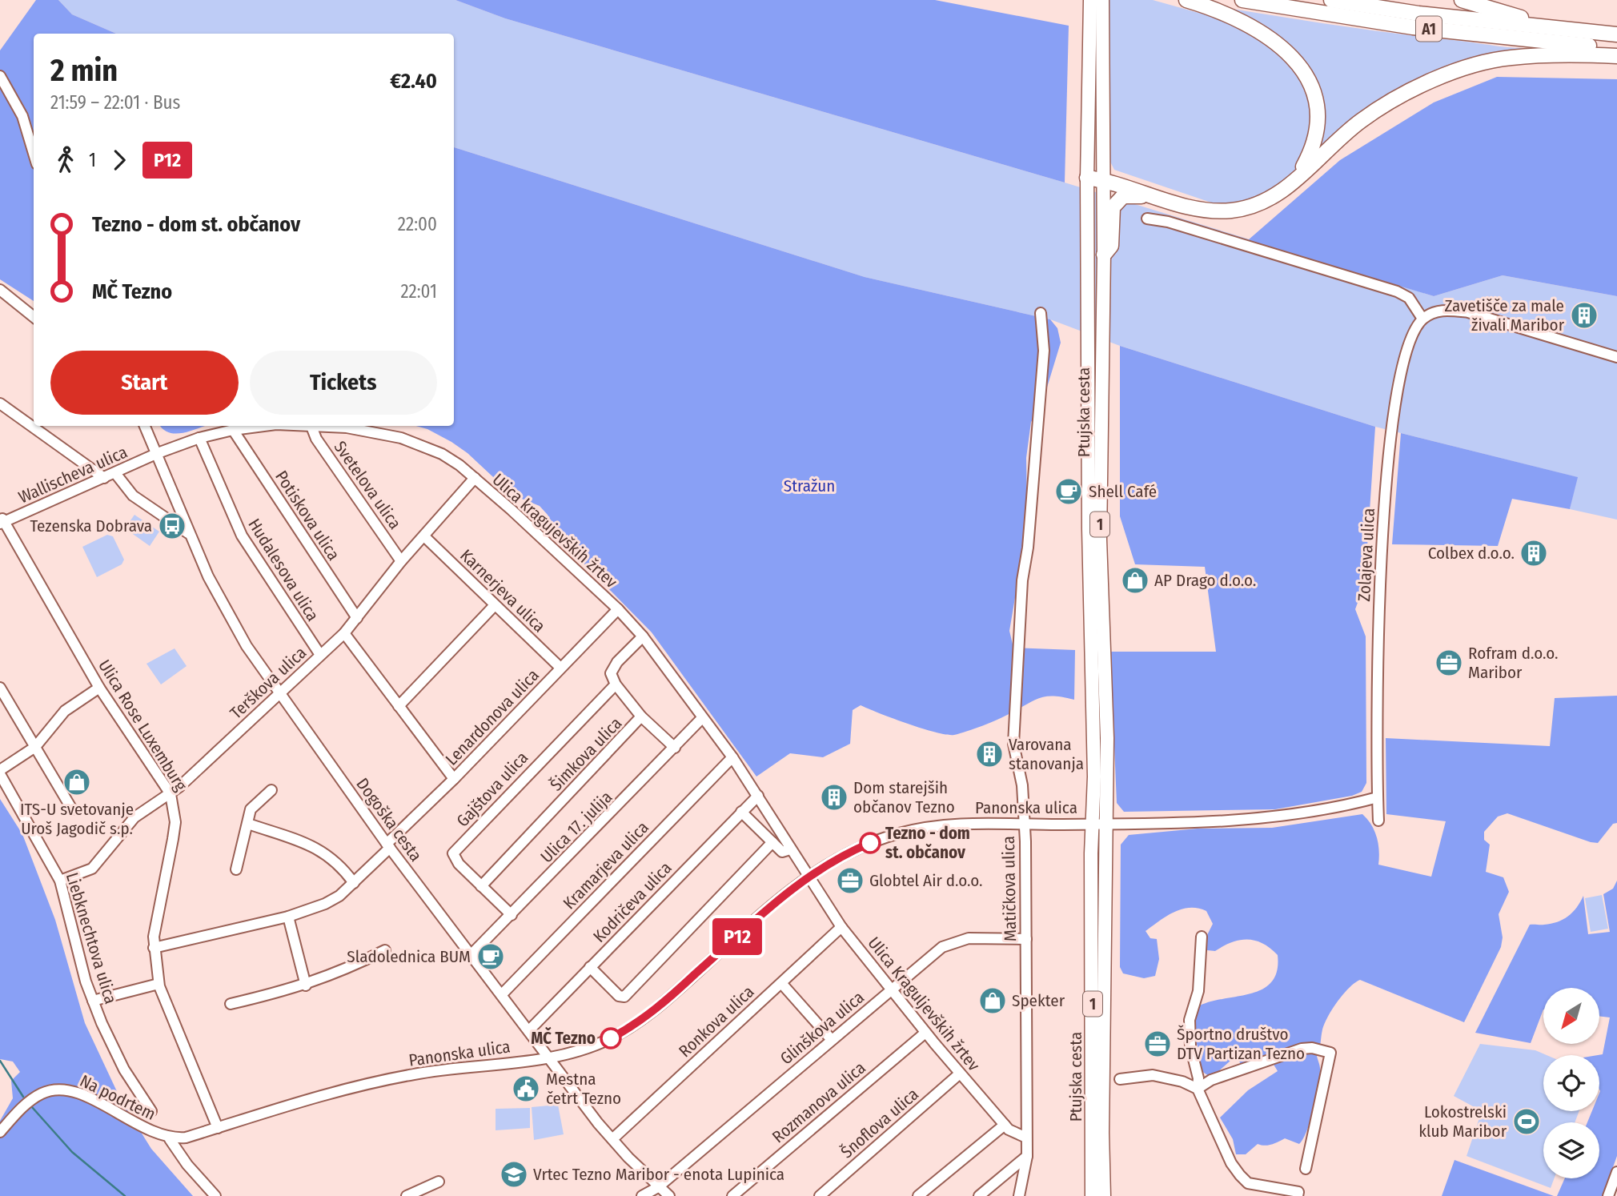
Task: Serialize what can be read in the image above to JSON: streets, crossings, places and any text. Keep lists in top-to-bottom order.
{
  "streets": {
    "highway": ["A1"],
    "main road": ["Ptujska cesta", "1"],
    "street": [
      "Wallischeva ulica",
      "Svetelova ulica",
      "Potiskova ulica",
      "Ulica kragujevških žrtev",
      "Zolajeva ulica",
      "Hudalesova ulica",
      "Karnerjeva ulica",
      "Terškova ulica",
      "Lenardonova ulica",
      "Ulica Rose Luxemburg",
      "Šimkova ulica",
      "Gajštova ulica",
      "Panonska ulica",
      "Dogoška cesta",
      "Ulica 17. julija",
      "Kramarjeva ulica",
      "Matičkova ulica",
      "Kodričeva ulica",
      "Liebknechtova ulica",
      "Ulica Kraguljevških žrtev",
      "Ronkova ulica",
      "Glinškova ulica",
      "Na podrtem",
      "Rozmanova ulica",
      "Šnoflova ulica"
    ]
  },
  "crossings": [
    ["Ptujska cesta", "Panonska ulica"],
    ["Wallischeva ulica", "Ulica kragujevških žrtev"],
    ["Wallischeva ulica", "Ulica Rose Luxemburg"],
    ["Wallischeva ulica", "Dogoška cesta"],
    ["Svetelova ulica", "Terškova ulica"],
    ["Potiskova ulica", "Ulica kragujevških žrtev"],
    ["Potiskova ulica", "Terškova ulica"],
    ["Ulica kragujevških žrtev", "Hudalesova ulica"],
    ["Ulica kragujevških žrtev", "Terškova ulica"],
    ["Ulica kragujevških žrtev", "Lenardonova ulica"],
    ["Ulica kragujevških žrtev", "Panonska ulica"],
    ["Ulica kragujevških žrtev", "Dogoška cesta"],
    ["Ulica kragujevških žrtev", "Ulica 17. julija"],
    ["Ulica kragujevških žrtev", "Kramarjeva ulica"],
    ["Ulica kragujevških žrtev", "Kodričeva ulica"],
    ["Ulica kragujevških žrtev", "Ulica Kraguljevških žrtev"],
    ["Hudalesova ulica", "Terškova ulica"],
    ["Karnerjeva ulica", "Terškova ulica"],
    ["Karnerjeva ulica", "Lenardonova ulica"],
    ["Terškova ulica", "Ulica Rose Luxemburg"],
    ["Terškova ulica", "Dogoška cesta"],
    ["Terškova ulica", "Liebknechtova ulica"],
    ["Lenardonova ulica", "Ulica Rose Luxemburg"],
    ["Lenardonova ulica", "Dogoška cesta"],
    ["Ulica Rose Luxemburg", "Panonska ulica"],
    ["Šimkova ulica", "Gajštova ulica"],
    ["Gajštova ulica", "Ulica 17. julija"],
    ["Panonska ulica", "Dogoška cesta"],
    ["Panonska ulica", "Matičkova ulica"],
    ["Panonska ulica", "Ulica Kraguljevških žrtev"],
    ["Panonska ulica", "Na podrtem"],
    ["Dogoška cesta", "Ulica 17. julija"],
    ["Dogoška cesta", "Kramarjeva ulica"],
    ["Dogoška cesta", "Kodričeva ulica"],
    ["Dogoška cesta", "Ronkova ulica"],
    ["Dogoška cesta", "Glinškova ulica"],
    ["Matičkova ulica", "Ulica Kraguljevških žrtev"],
    ["Matičkova ulica", "Glinškova ulica"],
    ["Ulica Kraguljevških žrtev", "Ronkova ulica"],
    ["Ulica Kraguljevških žrtev", "Glinškova ulica"],
    ["Ulica Kraguljevških žrtev", "Rozmanova ulica"],
    ["Ulica Kraguljevških žrtev", "Šnoflova ulica"]
  ],
  "parks": ["Stražun"],
  "places": {
    "building": [
      "Zavetišče za male živali Maribor",
      "Colbex d.o.o.",
      "Varovana stanovanja",
      "Dom starejših občanov Tezno"
    ],
    "cafe": ["Shell Café", "Sladolednica BUM"],
    "bus stop": ["Tezenska Dobrava"],
    "shop": ["AP Drago d.o.o.", "ITS-U svetovanje Uroš Jagodič s.p.", "Spekter"],
    "office": ["Rofram d.o.o. Maribor", "Globtel Air d.o.o.", "Športno društvo DTV Partizan Tezno"],
    "other": ["Tezno - dom st. občanov", "MČ Tezno"],
    "public building": ["Mestna četrt Tezno"],
    "sports": ["Lokostrelski klub Maribor"],
    "school or university": ["Vrtec Tezno Maribor - enota Lupinica"]
  },
  "lines": ["bus line P12"],
  "north": "bottom left",
  "page": {
    "on_map": "P12",
    "heading": ["2 min", "21:59 – 22:01 · Bus", "€2.40"],
    "legs": ["1", "P12"],
    "list": [
      {
        "name": "Tezno - dom st. občanov",
        "value": "22:00"
      },
      {
        "name": "MČ Tezno",
        "value": "22:01"
      }
    ],
    "buttons": ["Start", "Tickets"]
  }
}
